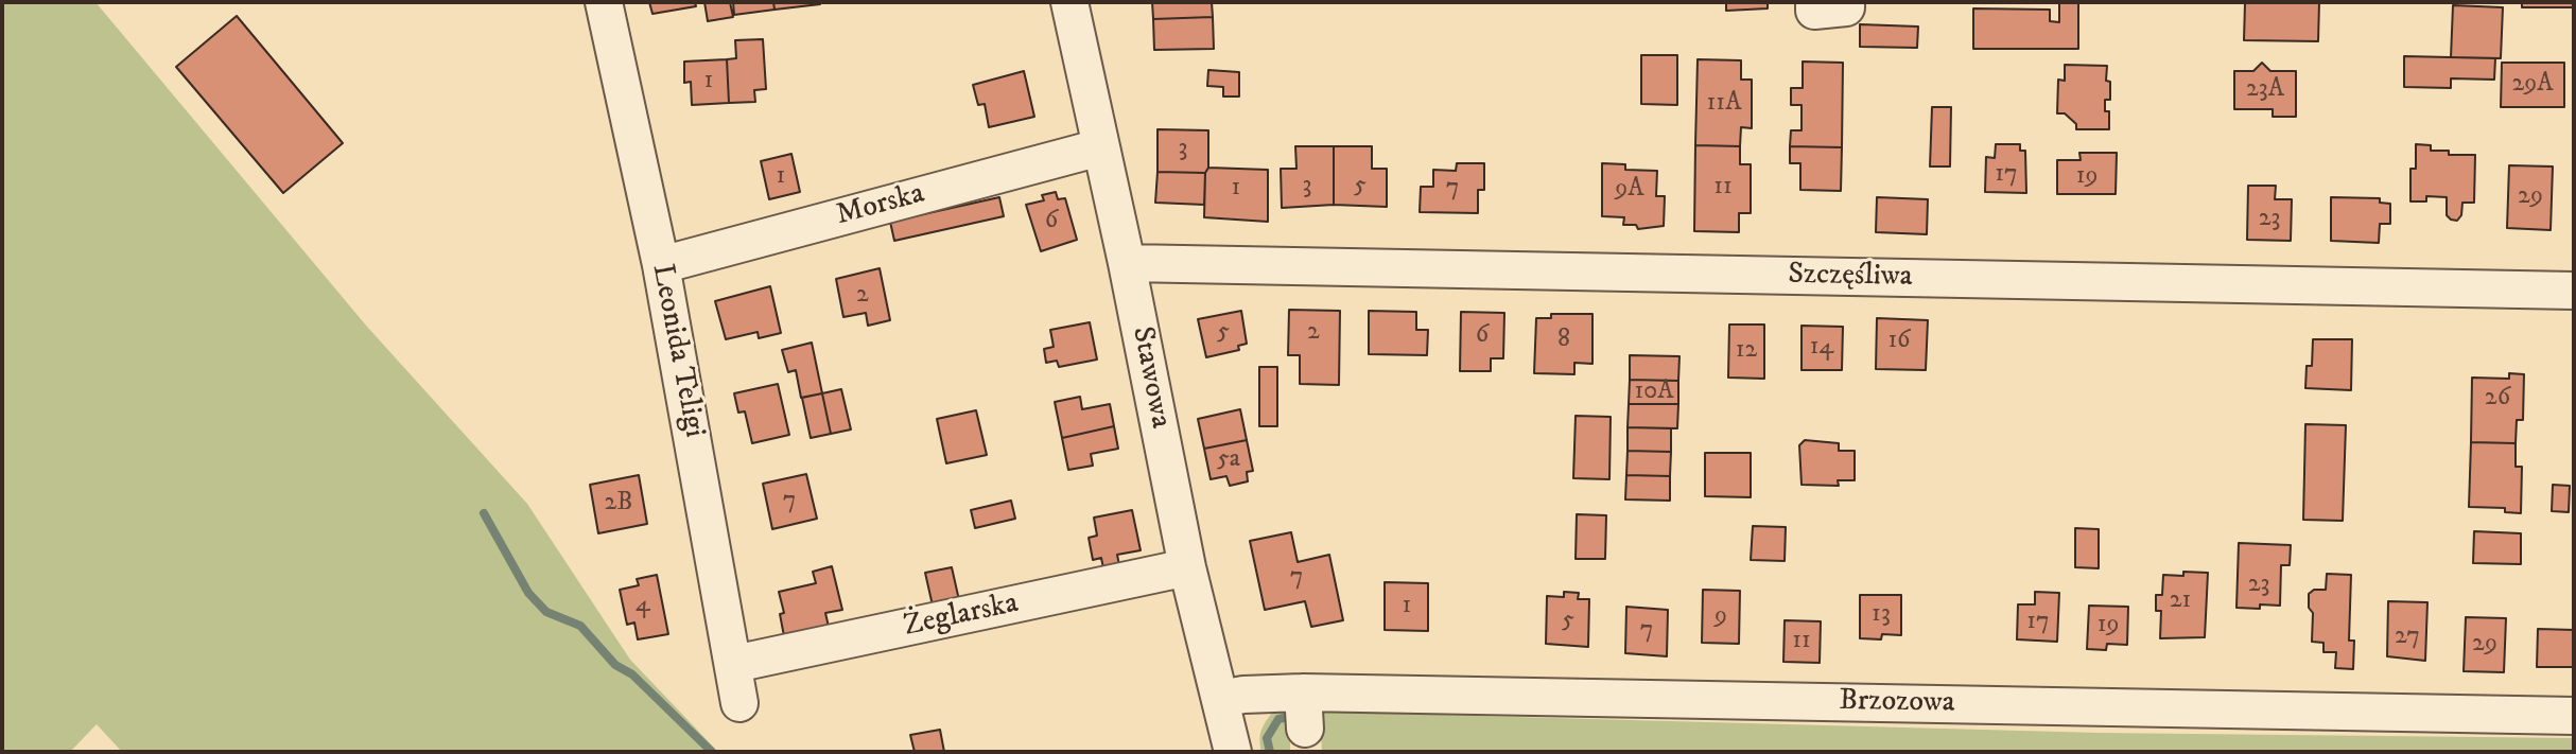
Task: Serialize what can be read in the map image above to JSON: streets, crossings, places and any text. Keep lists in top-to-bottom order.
{
  "streets": {
    "street": [
      "Morska",
      "Szczęśliwa",
      "Leonida Teligi",
      "Stawowa",
      "Żeglarska",
      "Brzozowa"
    ]
  },
  "crossings": [
    ["Morska", "Leonida Teligi"],
    ["Morska", "Stawowa"],
    ["Szczęśliwa", "Stawowa"],
    ["Leonida Teligi", "Żeglarska"],
    ["Stawowa", "Żeglarska"],
    ["Stawowa", "Brzozowa"]
  ],
  "house_numbers": [
    "1",
    "29A",
    "23A",
    "11A",
    "3",
    "17",
    "1",
    "19",
    "3",
    "5",
    "11",
    "1",
    "7",
    "9A",
    "29",
    "23",
    "6",
    "2",
    "5",
    "2",
    "6",
    "8",
    "16",
    "14",
    "12",
    "10A",
    "26",
    "5a",
    "7",
    "2B",
    "7",
    "23",
    "21",
    "4",
    "1",
    "13",
    "9",
    "5",
    "17",
    "19",
    "7",
    "27",
    "11",
    "29"
  ]
}
